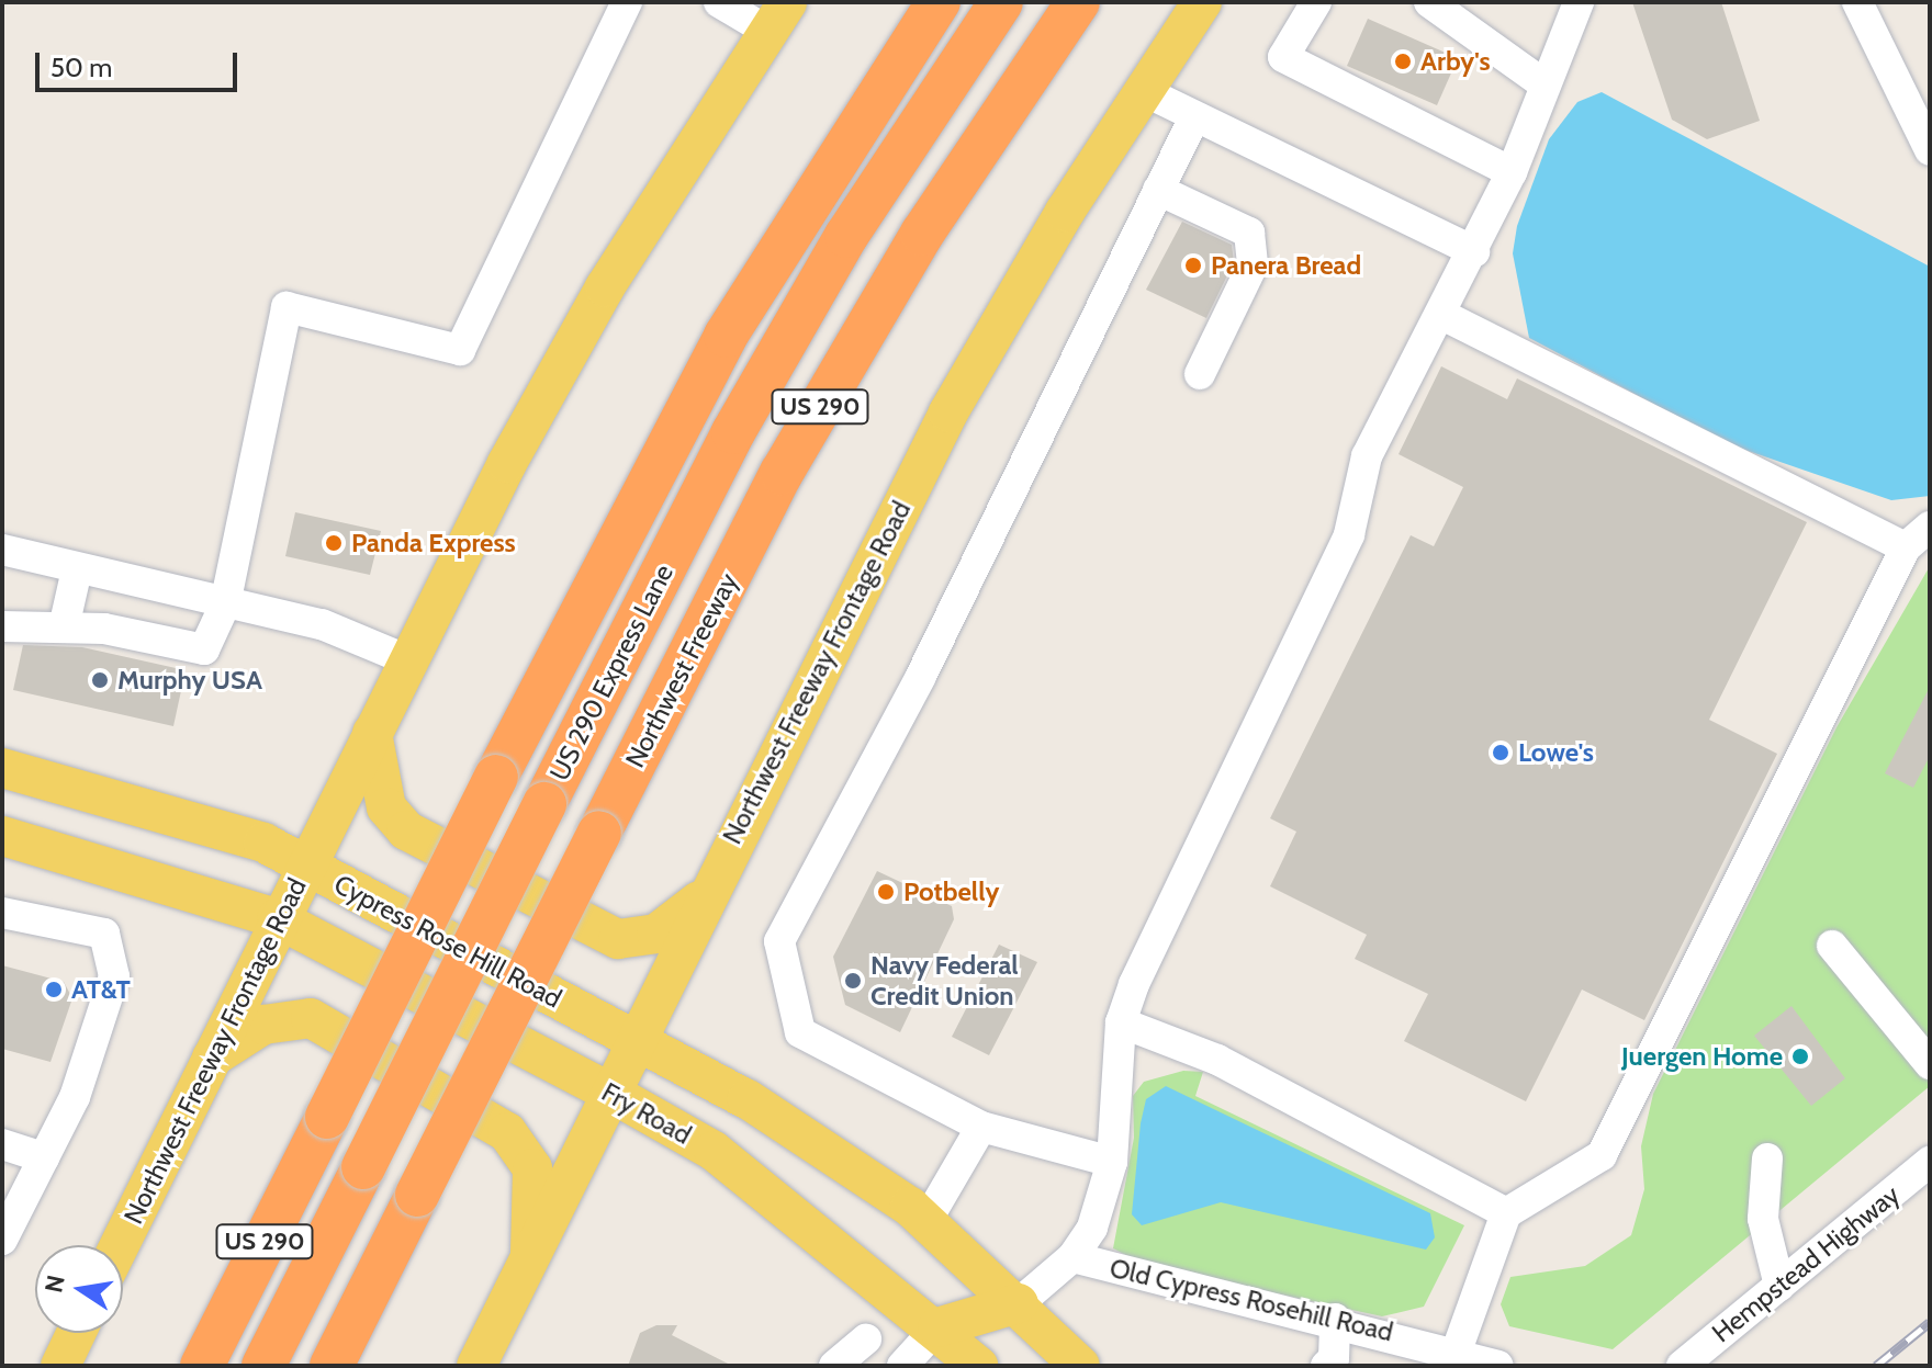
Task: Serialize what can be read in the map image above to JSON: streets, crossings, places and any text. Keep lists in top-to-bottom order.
{
  "streets": {
    "highway": ["US 290", "Northwest Freeway", "US 290 Express Lane"],
    "main road": ["Northwest Freeway Frontage Road", "Cypress Rose Hill Road", "Fry Road"],
    "street": ["Hempstead Highway", "Old Cypress Rosehill Road"]
  },
  "crossings": [
    ["Northwest Freeway Frontage Road", "Cypress Rose Hill Road"],
    ["Northwest Freeway Frontage Road", "Fry Road"]
  ],
  "places": [
    "Arby's",
    "Panera Bread",
    "Panda Express",
    "Murphy USA",
    "Lowe's",
    "Potbelly",
    "Navy Federal Credit Union",
    "AT&T",
    "Juergen Home"
  ],
  "scale_bar": "50 m",
  "north": "left"
}
